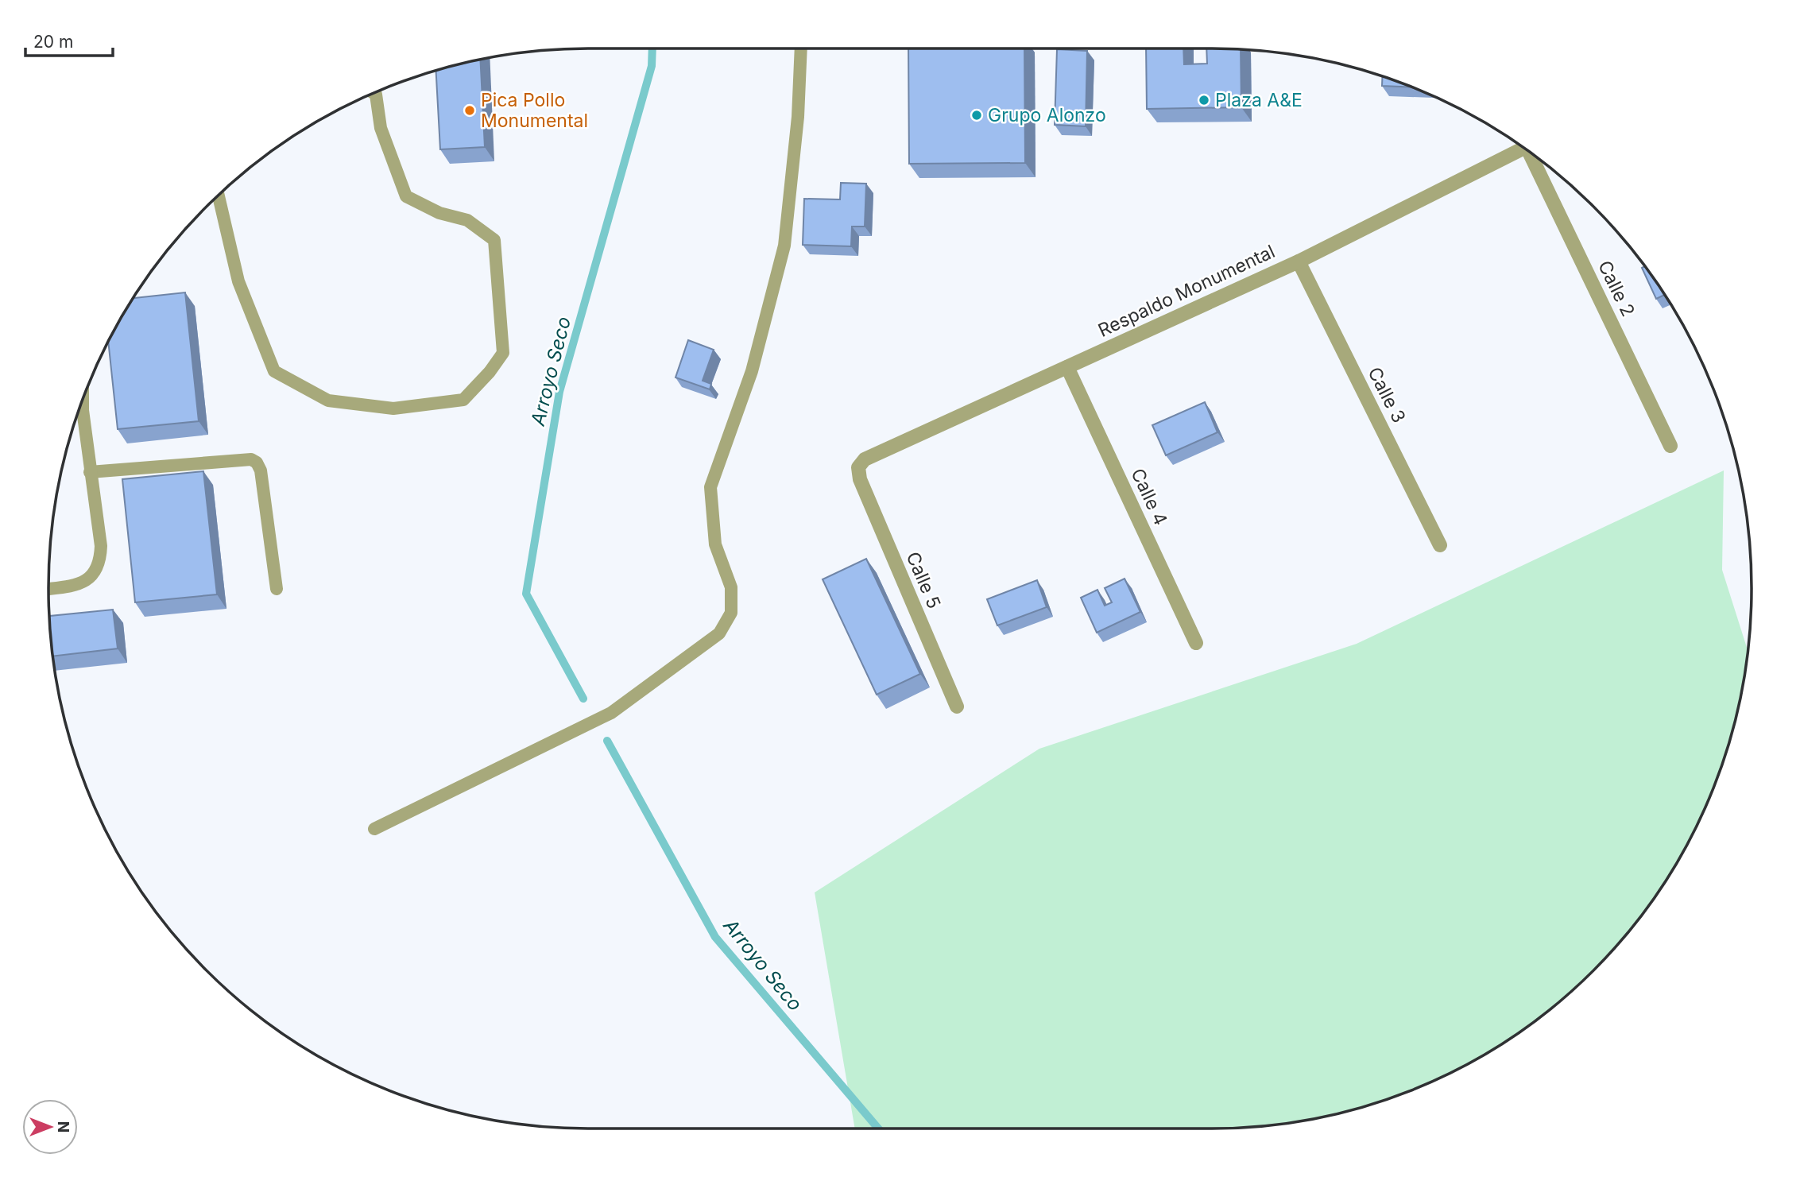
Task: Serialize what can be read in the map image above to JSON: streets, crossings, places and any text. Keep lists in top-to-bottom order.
{
  "streets": {
    "street": [
      "Calle 2",
      "Respaldo Monumental",
      "Calle 3",
      "Calle 4",
      "Calle 5"
    ]
  },
  "crossings": [
    ["Respaldo Monumental", "Calle 3"],
    ["Respaldo Monumental", "Calle 4"],
    ["Respaldo Monumental", "Calle 5"]
  ],
  "water": ["Arroyo Seco"],
  "places": ["Plaza A&E", "Pica Pollo Monumental", "Grupo Alonzo"],
  "scale_bar": "20 m",
  "north": "right"
}
